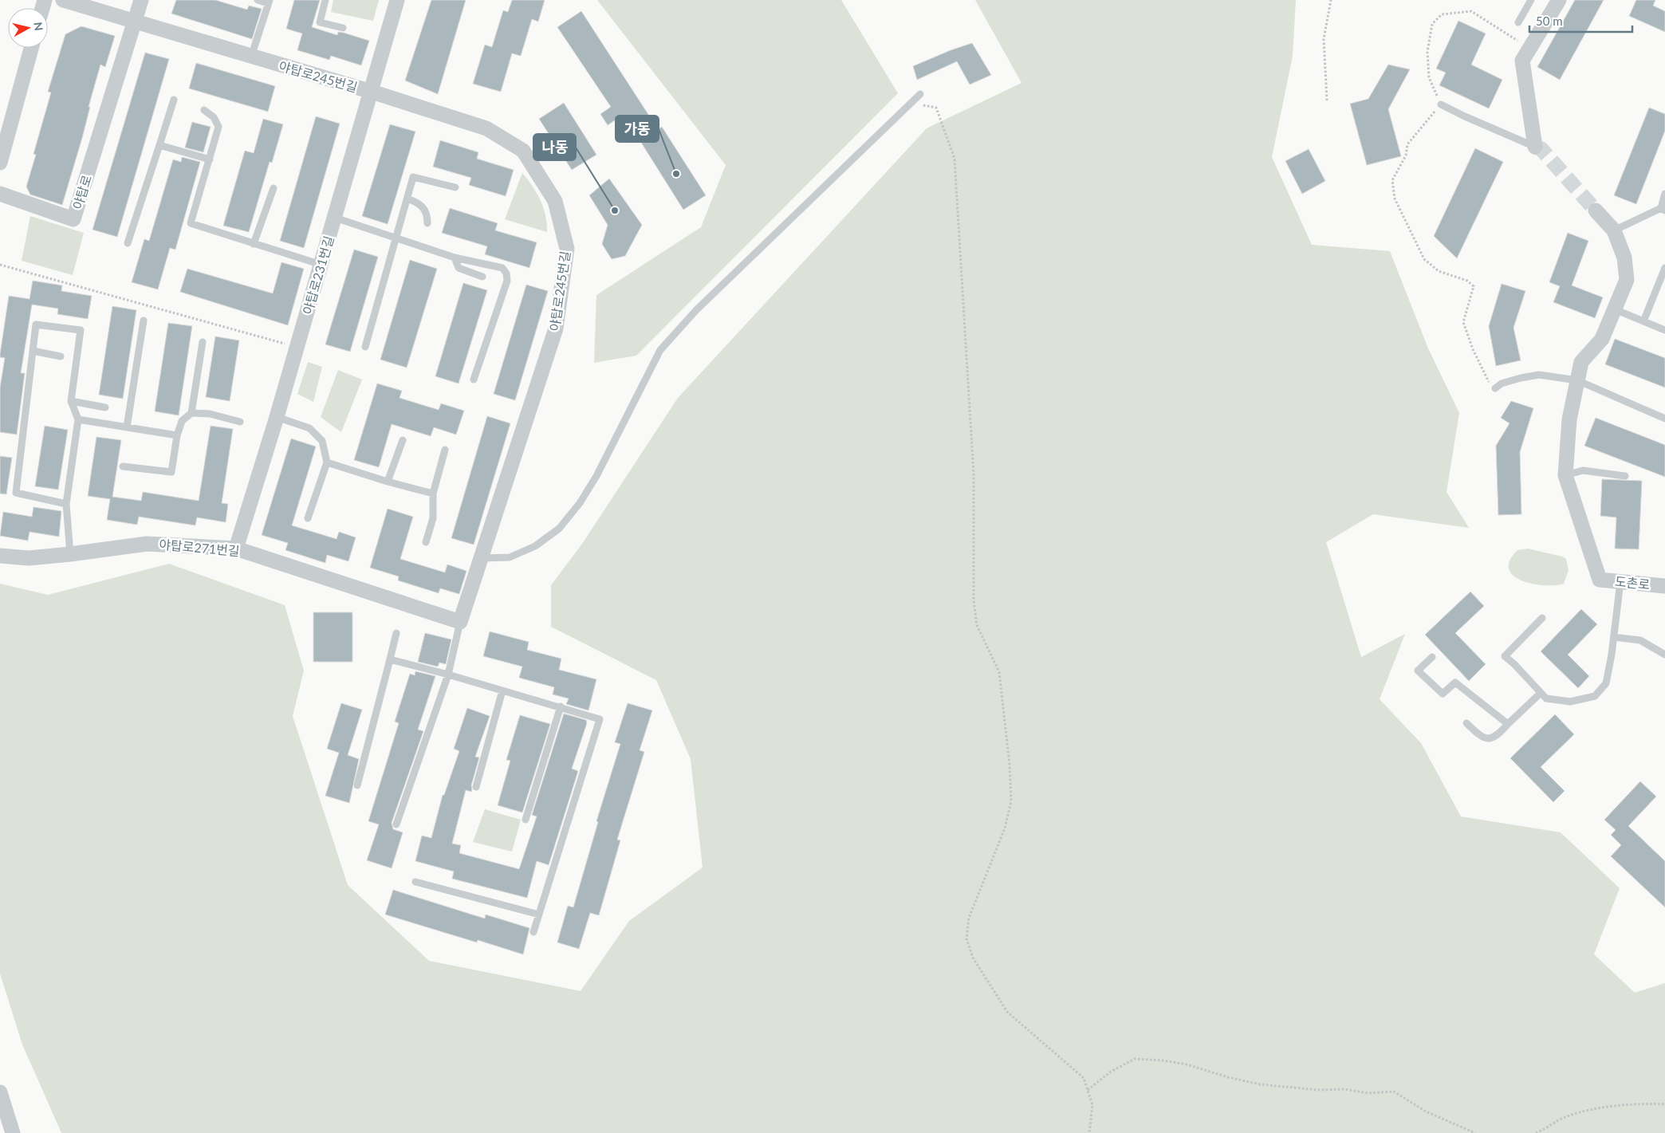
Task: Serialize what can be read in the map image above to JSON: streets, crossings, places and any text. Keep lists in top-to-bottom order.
{
  "streets": {
    "street": [
      "야탑로245번길",
      "야탑로",
      "야탑로231번길",
      "야탑로271번길",
      "도촌로"
    ]
  },
  "crossings": [
    ["야탑로245번길", "야탑로"],
    ["야탑로245번길", "야탑로231번길"],
    ["야탑로245번길", "야탑로271번길"],
    ["야탑로231번길", "야탑로271번길"]
  ],
  "places": ["가동", "나동"],
  "scale_bar": "50 m",
  "north": "right"
}
